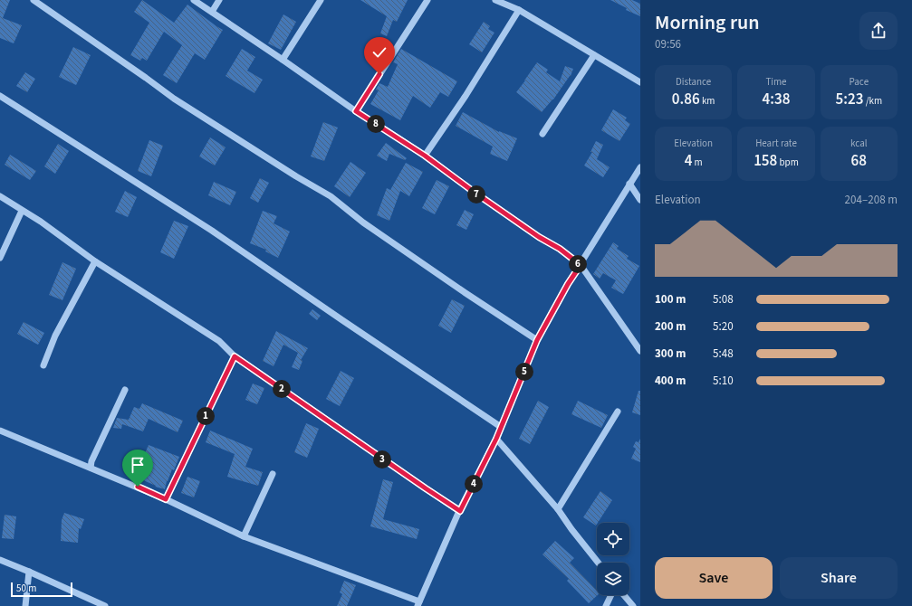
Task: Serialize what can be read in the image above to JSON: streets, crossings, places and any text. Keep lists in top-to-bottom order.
{
  "scale_bar": "50 m",
  "page": {
    "heading": ["Morning run", "09:56"],
    "stats": [
      ["Distance", "0.86 km"],
      ["Time", "4:38"],
      ["Pace", "5:23 /km"],
      ["Elevation", "4 m"],
      ["Heart rate", "158 bpm"],
      ["kcal", "68"]
    ],
    "pins": [
      "8",
      "7",
      "6",
      "5",
      "2",
      "1",
      "3",
      "4"
    ],
    "chart": ["Elevation", "204–208 m"],
    "list": [
      {
        "name": "100 m",
        "note": "5:08"
      },
      {
        "name": "200 m",
        "note": "5:20"
      },
      {
        "name": "300 m",
        "note": "5:48"
      },
      {
        "name": "400 m",
        "note": "5:10"
      }
    ],
    "buttons": ["Save", "Share"],
    "scale": "50 m"
  }
}
